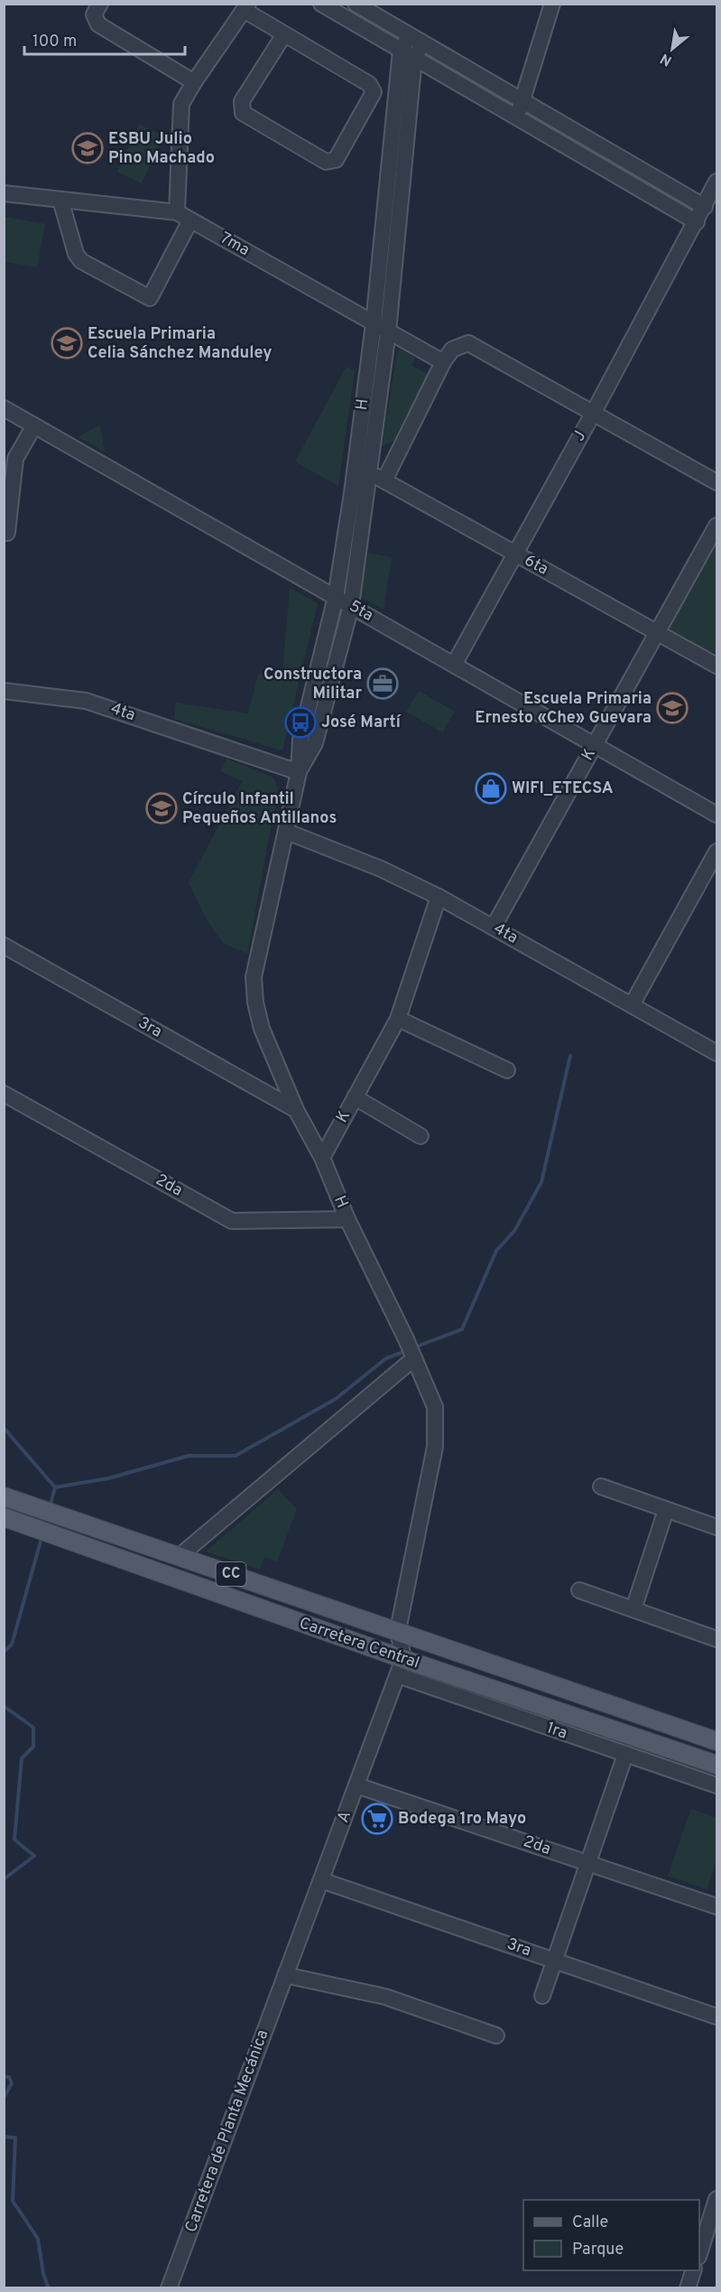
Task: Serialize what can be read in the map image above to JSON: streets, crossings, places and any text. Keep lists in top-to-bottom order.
{
  "streets": {
    "main road": ["CC", "Carretera Central"],
    "street": [
      "7ma",
      "H",
      "J",
      "6ta",
      "5ta",
      "4ta",
      "K",
      "3ra",
      "2da",
      "1ra",
      "A",
      "Carretera de Planta Mecánica"
    ]
  },
  "crossings": [
    ["7ma", "H"],
    ["H", "6ta"],
    ["H", "5ta"],
    ["H", "4ta"],
    ["H", "K"],
    ["H", "3ra"],
    ["H", "2da"],
    ["H", "Carretera Central"],
    ["J", "6ta"],
    ["J", "5ta"],
    ["6ta", "K"],
    ["5ta", "K"],
    ["4ta", "K"],
    ["3ra", "A"],
    ["2da", "A"],
    ["Carretera Central", "1ra"],
    ["Carretera Central", "A"],
    ["1ra", "A"],
    ["A", "Carretera de Planta Mecánica"]
  ],
  "places": {
    "school or university": [
      "ESBU Julio Pino Machado",
      "Escuela Primaria Celia Sánchez Manduley",
      "Escuela Primaria Ernesto «Che» Guevara",
      "Círculo Infantil Pequeños Antillanos"
    ],
    "office": ["Constructora Militar"],
    "bus stop": ["José Martí"],
    "shop": ["WIFI_ETECSA"],
    "supermarket": ["Bodega 1ro Mayo"]
  },
  "legend": ["Calle", "Parque"],
  "scale_bar": "100 m",
  "north": "bottom left"
}
